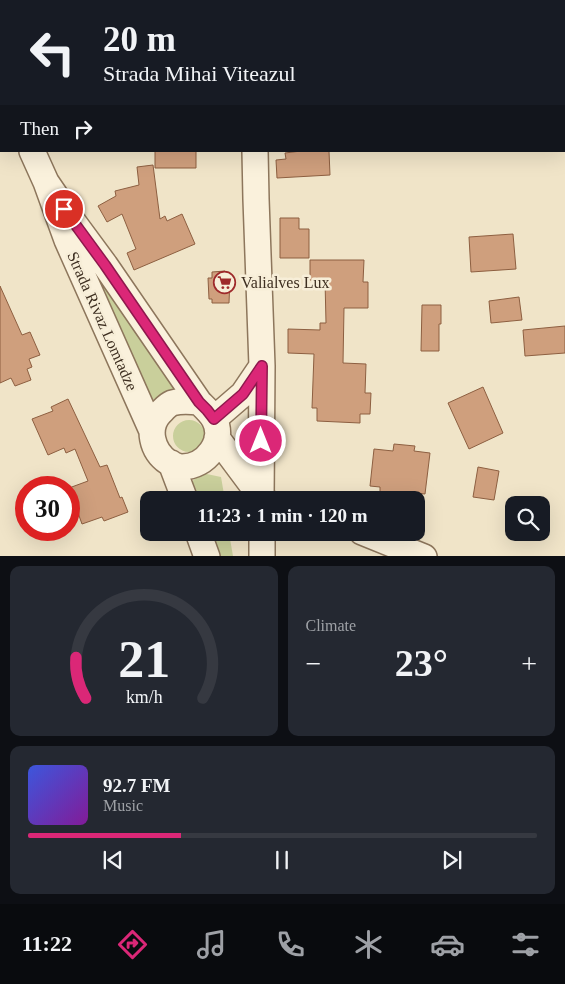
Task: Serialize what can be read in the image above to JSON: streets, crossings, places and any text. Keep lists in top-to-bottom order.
{
  "streets": {
    "street": ["Strada Rivaz Lomtadze"]
  },
  "places": {
    "supermarket": ["Valialves Lux"]
  },
  "page": {
    "turn": ["20 m", "Strada Mihai Viteazul"],
    "then": "Then",
    "limit": "30",
    "trip": "11:23 · 1 min · 120 m",
    "tile": "Climate",
    "heat": ["−", "23°", "+"],
    "song": ["92.7 FM", "Music"],
    "tabs": "11:22",
    "gauge": ["21", "km/h"]
  }
}
